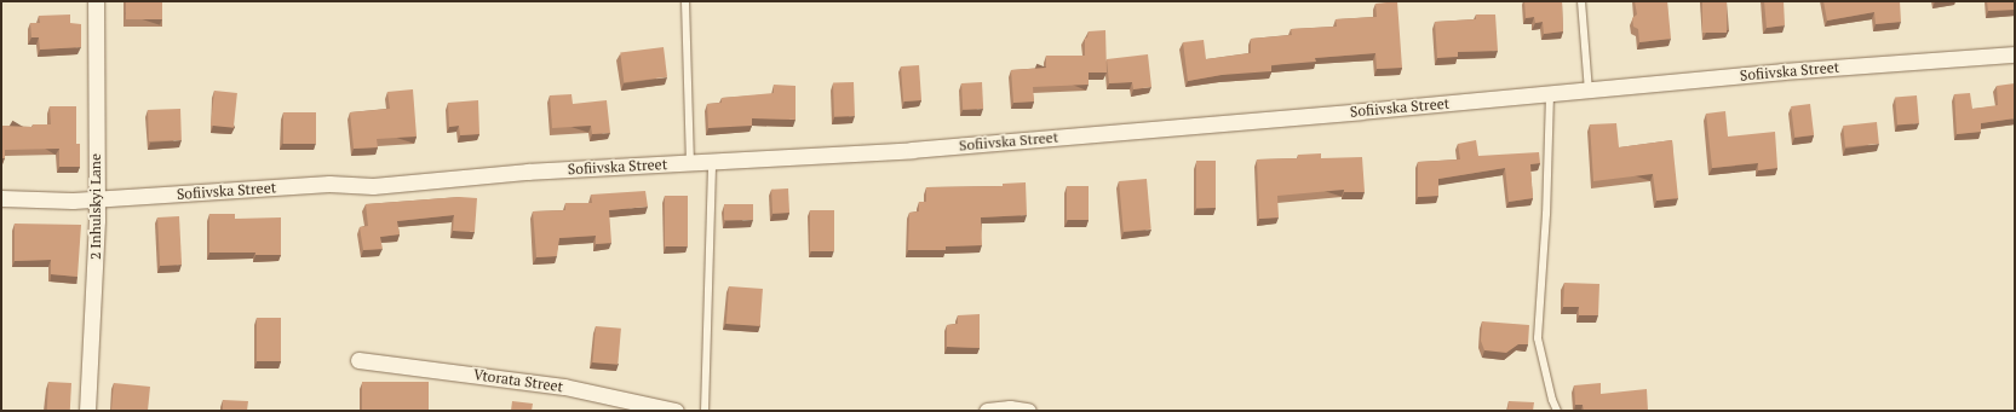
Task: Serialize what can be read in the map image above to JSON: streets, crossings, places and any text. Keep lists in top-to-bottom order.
{
  "streets": {
    "street": ["Sofiivska Street", "2 Inhulskyi Lane", "Vtorata Street"]
  },
  "crossings": [
    ["Sofiivska Street", "2 Inhulskyi Lane"]
  ]
}
